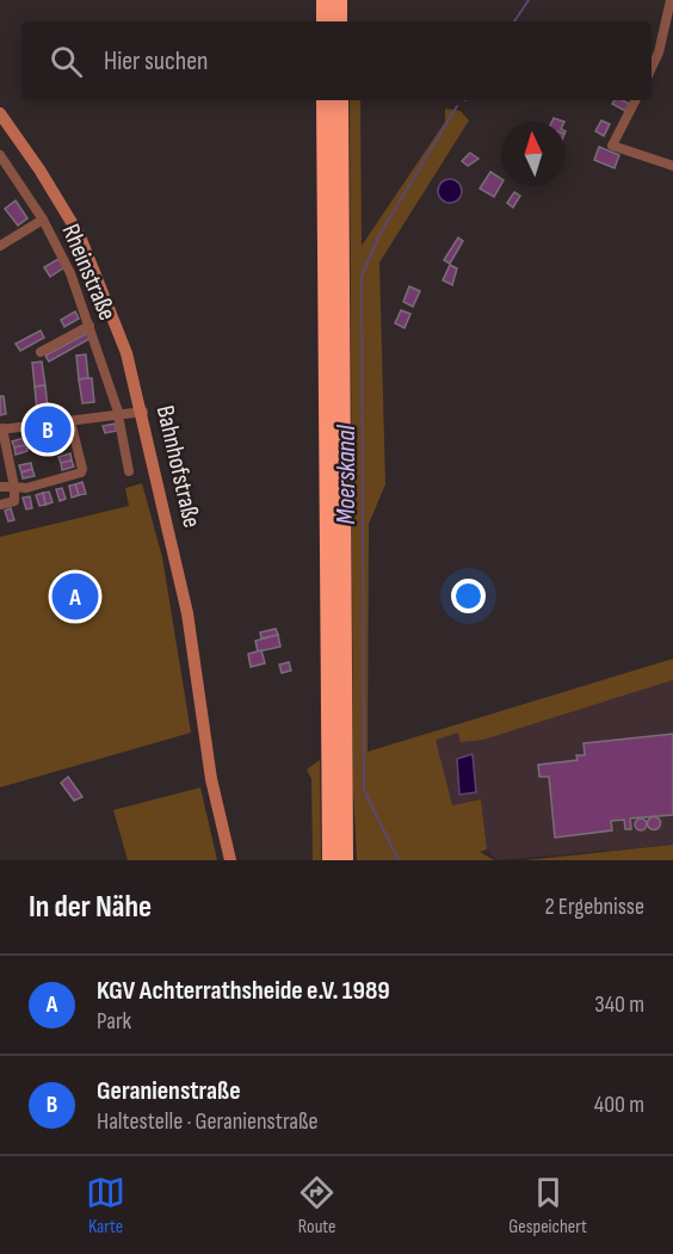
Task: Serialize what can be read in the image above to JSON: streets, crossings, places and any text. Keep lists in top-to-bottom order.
{
  "streets": {
    "main road": ["Bahnhofstraße"],
    "street": ["Rheinstraße"]
  },
  "water": ["Moerskanal"],
  "north": "top",
  "page": {
    "search": "Hier suchen",
    "pins": ["B", "A"],
    "heading": ["In der Nähe", "2 Ergebnisse"],
    "list": [
      {
        "mark": "A",
        "name": "KGV Achterrathsheide e.V. 1989",
        "note": "Park",
        "value": "340 m"
      },
      {
        "mark": "B",
        "name": "Geranienstraße",
        "note": "Haltestelle · Geranienstraße",
        "value": "400 m"
      }
    ],
    "nav": ["Karte", "Route", "Gespeichert"]
  }
}
